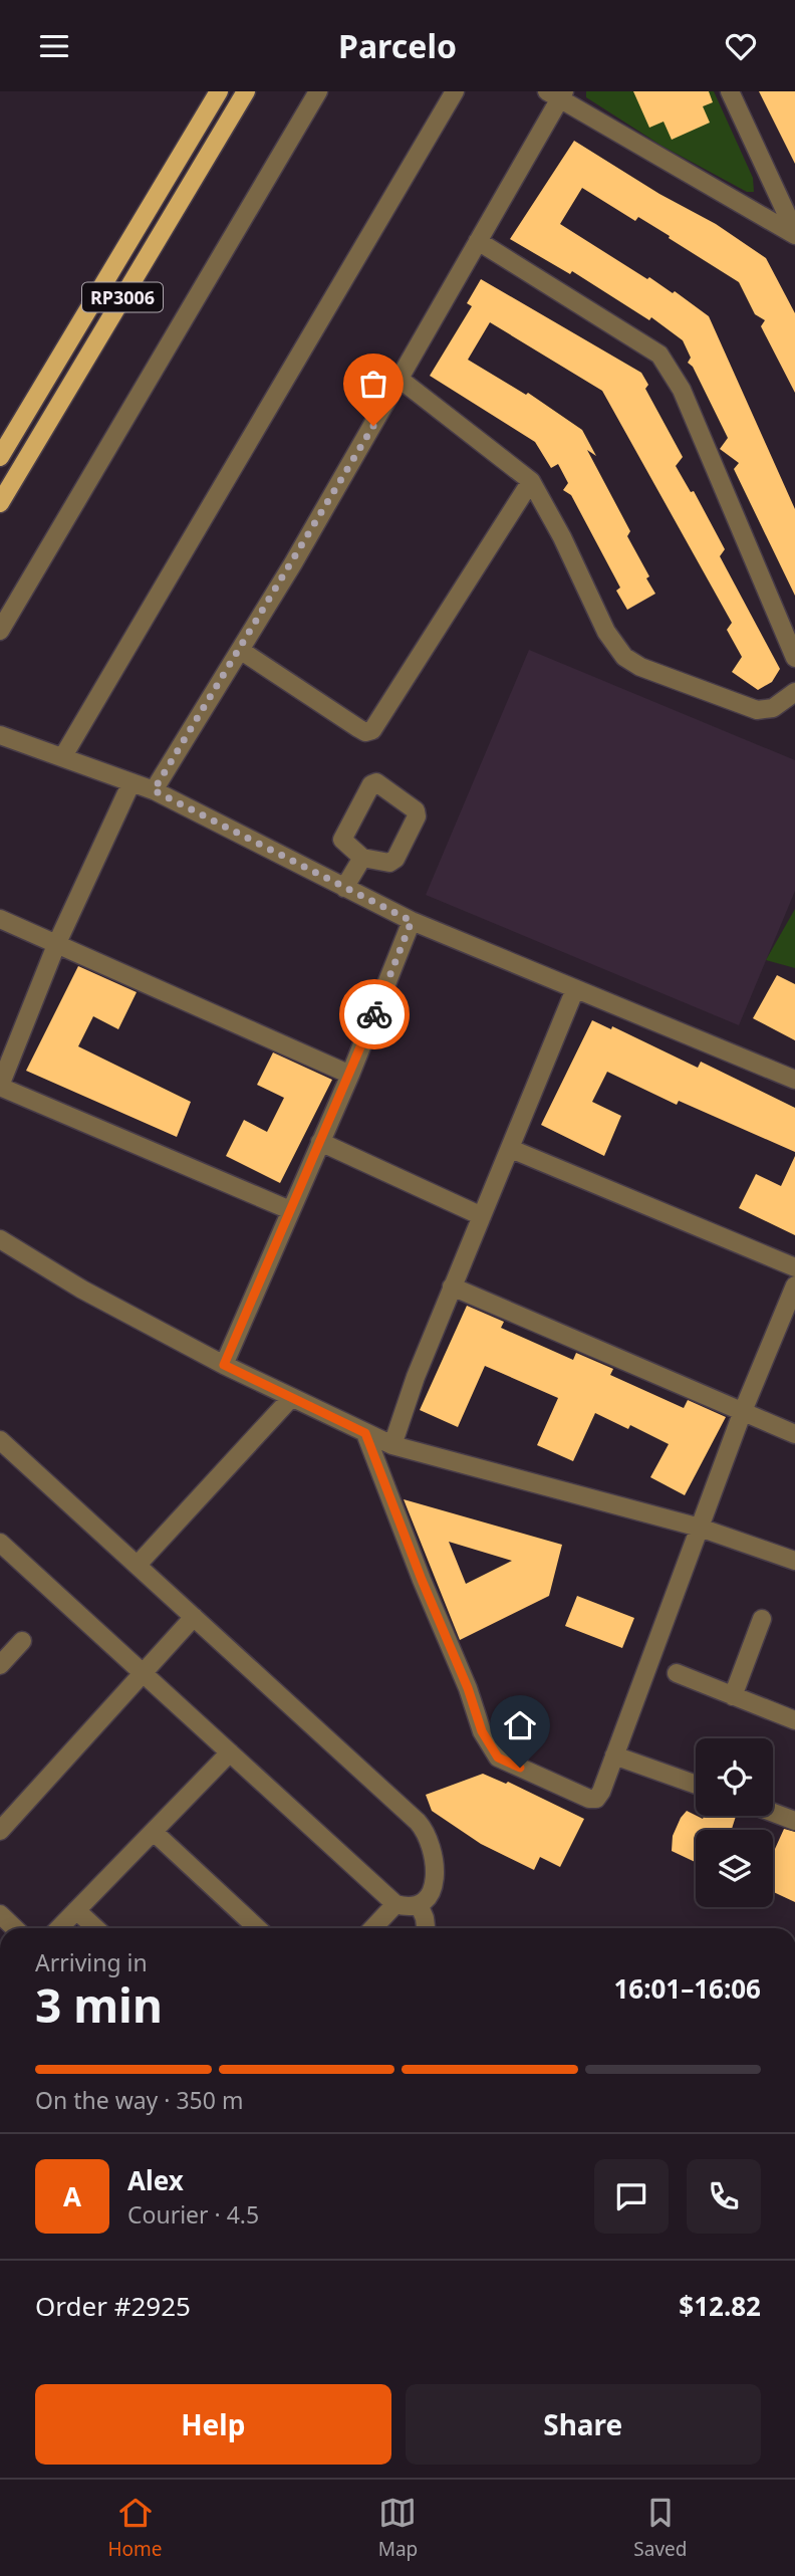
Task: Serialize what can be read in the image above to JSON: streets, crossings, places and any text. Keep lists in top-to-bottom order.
{
  "streets": {
    "main road": ["RP3006"]
  },
  "page": {
    "header": "Parcelo",
    "heading": ["3 min", "Arriving in", "16:01–16:06"],
    "panel": [
      "Alex",
      "Courier · 4.5",
      "Order #2925",
      "$12.82"
    ],
    "bar": "On the way · 350 m",
    "round": "A",
    "buttons": ["Help", "Share"],
    "tabs": ["Home", "Map", "Saved"]
  }
}
